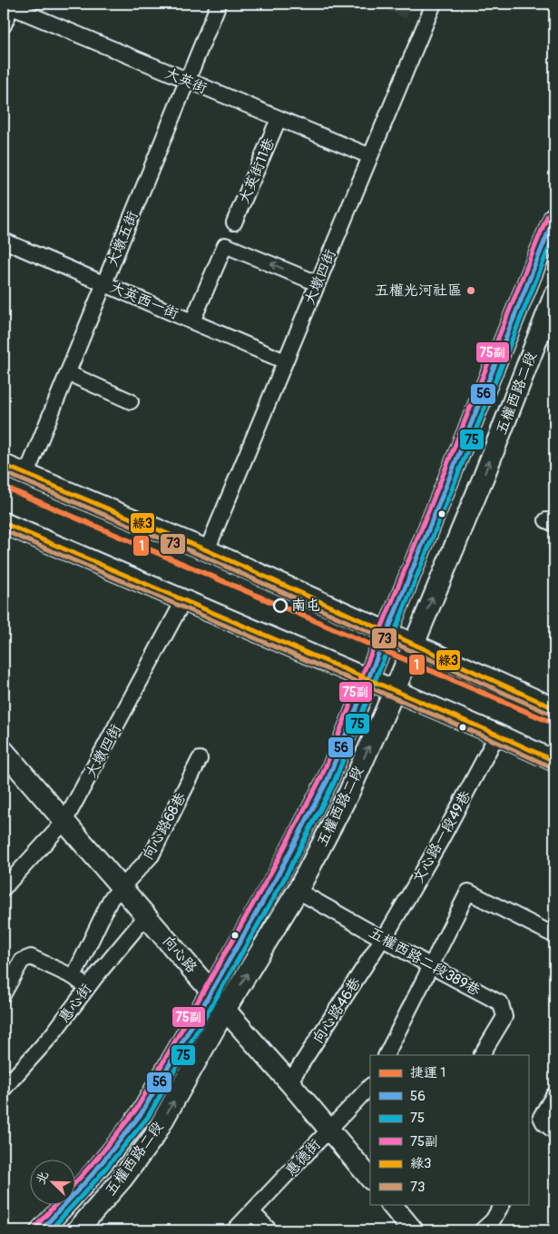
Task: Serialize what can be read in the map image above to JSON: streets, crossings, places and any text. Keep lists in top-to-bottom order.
{
  "streets": {
    "main road": ["五權西路二段", "向心路"],
    "street": [
      "大英街",
      "大英街11巷",
      "大墩五街",
      "大墩四街",
      "大英西一街",
      "向心路68巷",
      "文心路一段49巷",
      "五權西路二段389巷",
      "惠心街",
      "向心路46巷",
      "惠德街"
    ]
  },
  "crossings": [
    ["大英街", "大英街11巷"],
    ["大英街", "大墩五街"],
    ["大英街", "大墩四街"],
    ["大墩五街", "大英西一街"],
    ["大墩四街", "大英西一街"],
    ["大墩四街", "向心路"],
    ["五權西路二段", "向心路"],
    ["五權西路二段", "五權西路二段389巷"],
    ["向心路68巷", "向心路"],
    ["向心路68巷", "惠心街"],
    ["文心路一段49巷", "五權西路二段389巷"],
    ["文心路一段49巷", "向心路46巷"],
    ["向心路", "惠心街"],
    ["向心路", "向心路46巷"],
    ["向心路", "惠德街"],
    ["五權西路二段389巷", "向心路46巷"]
  ],
  "places": ["五權光河社區", "南屯"],
  "lines": [
    "transit line 75副",
    "transit line 56",
    "transit line 75",
    "transit line 綠3",
    "transit line 73",
    "metro line 1"
  ],
  "legend": [
    "捷運 1",
    "56",
    "75",
    "75副",
    "綠3",
    "73"
  ],
  "north": "top left"
}
